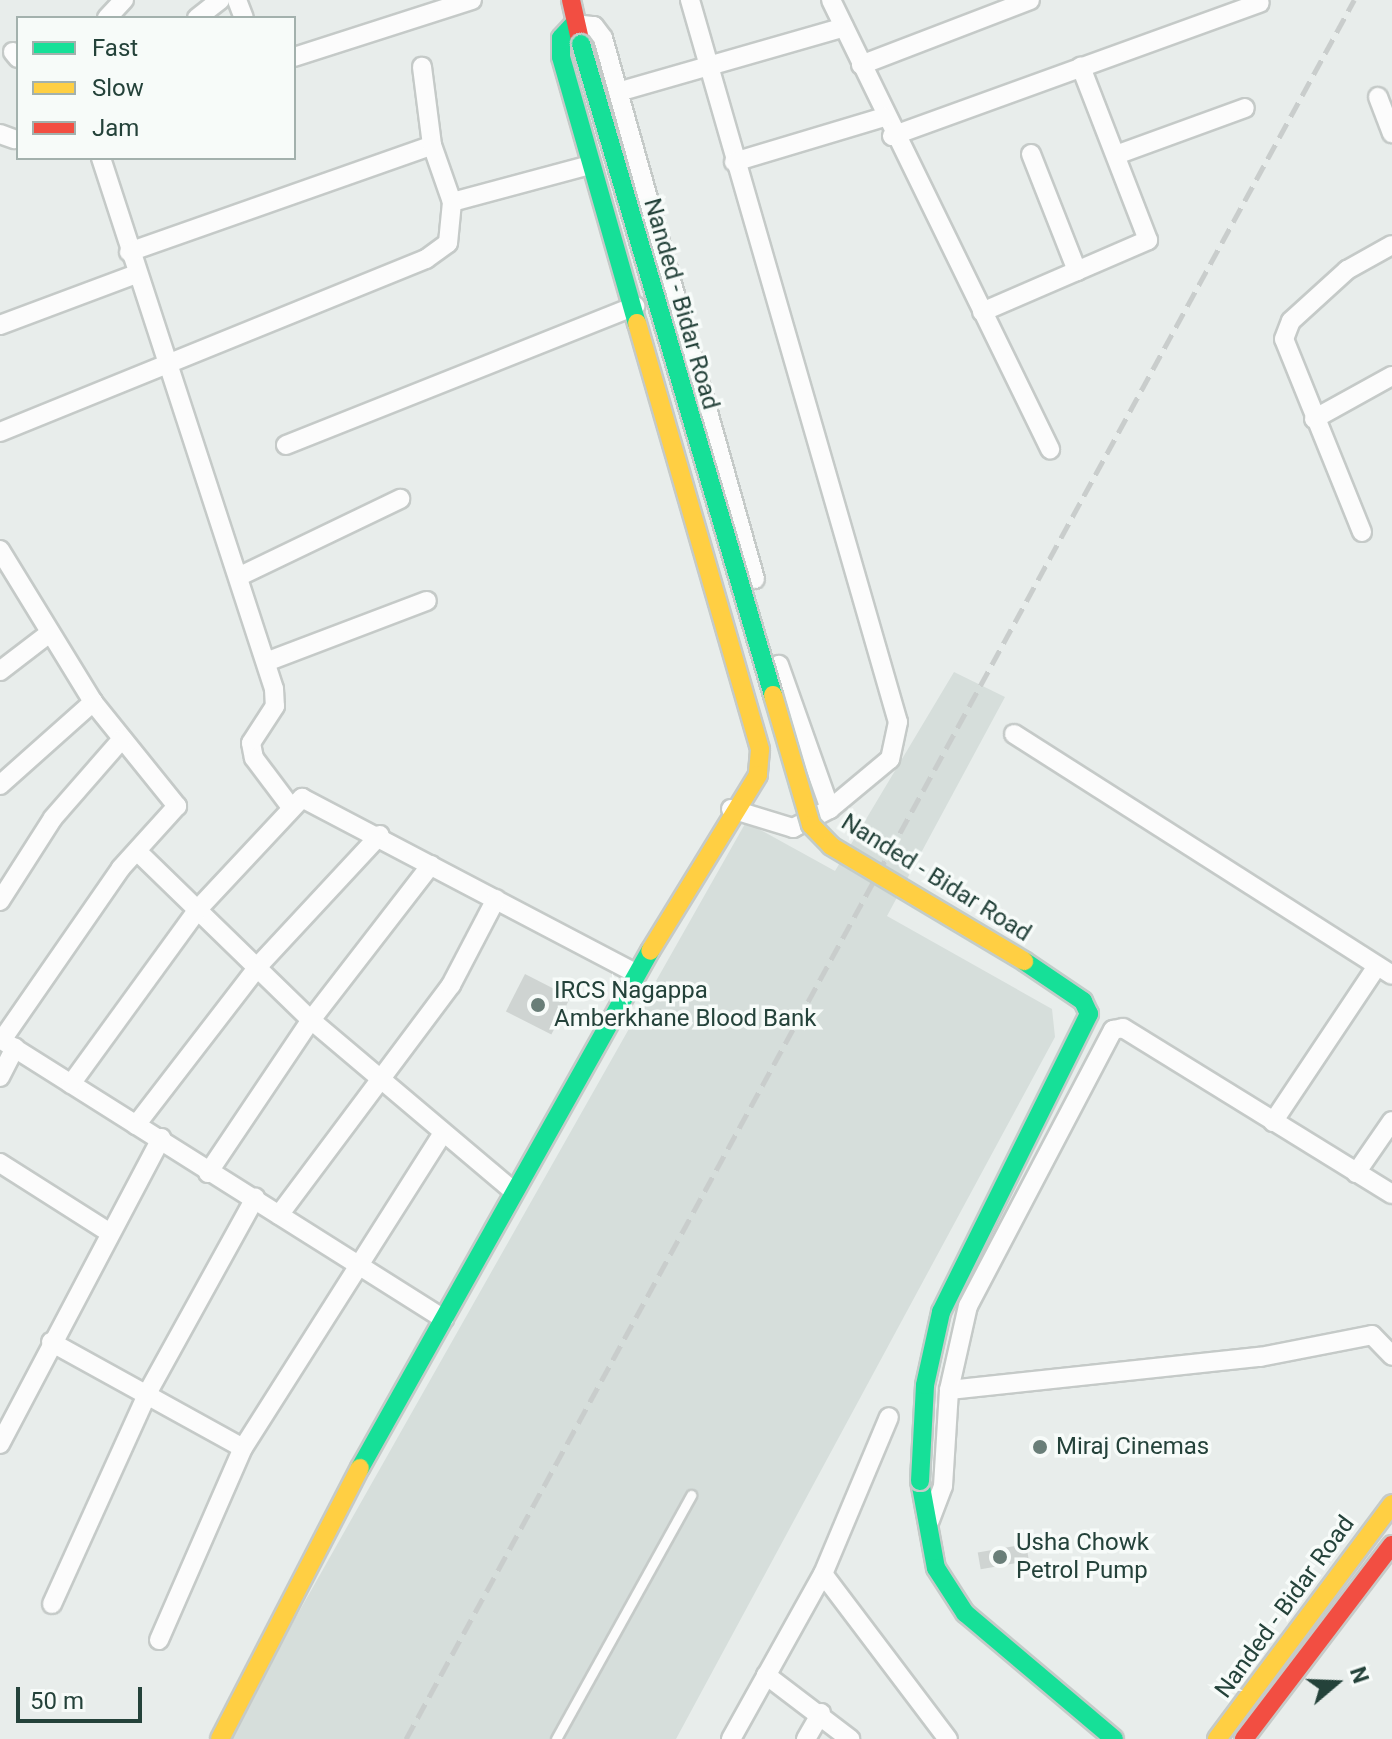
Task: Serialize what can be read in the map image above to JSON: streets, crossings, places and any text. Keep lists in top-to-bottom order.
{
  "streets": {
    "main road": ["Nanded - Bidar Road"]
  },
  "places": ["IRCS Nagappa Amberkhane Blood Bank", "Miraj Cinemas", "Usha Chowk Petrol Pump"],
  "legend": ["Fast", "Slow", "Jam"],
  "scale_bar": "50 m",
  "north": "right"
}
